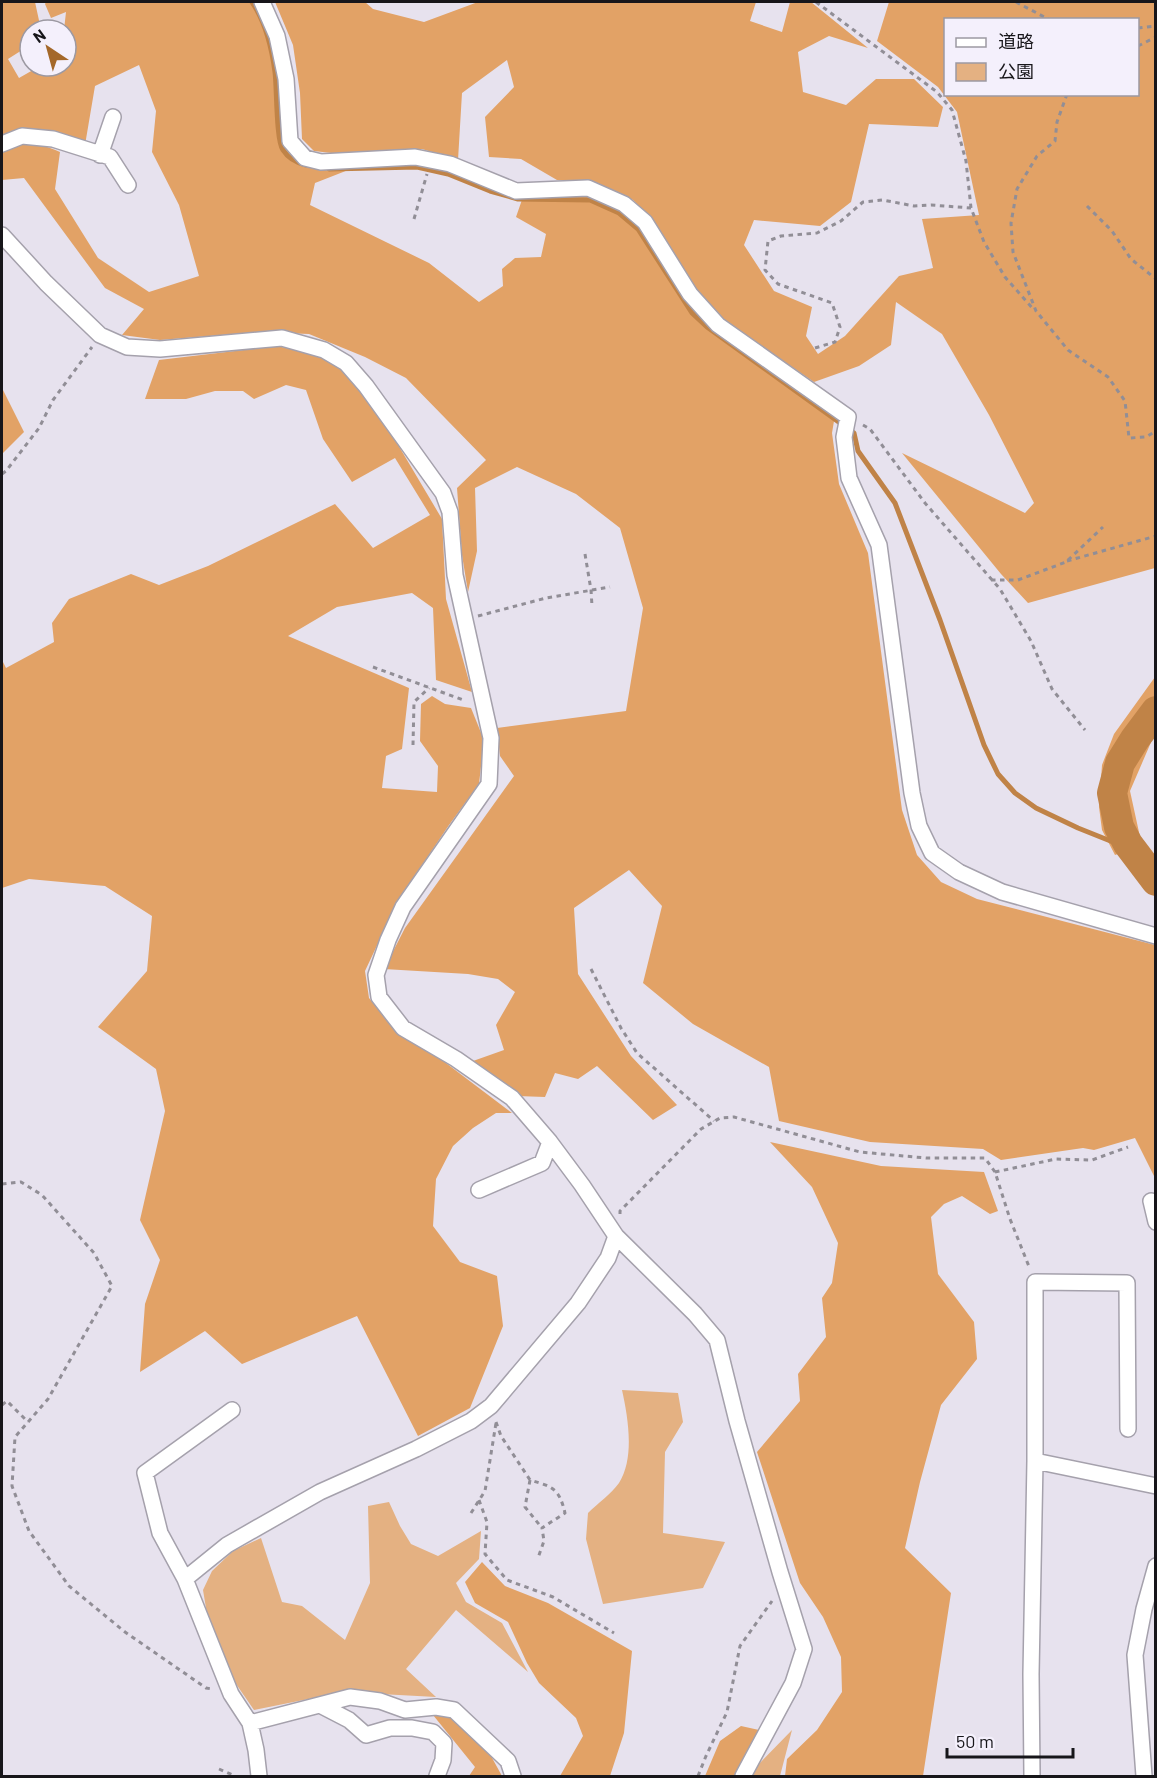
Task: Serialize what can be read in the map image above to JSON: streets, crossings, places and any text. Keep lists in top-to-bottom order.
{
  "legend": ["道路", "公園"],
  "scale_bar": "50 m",
  "north": "top left"
}
